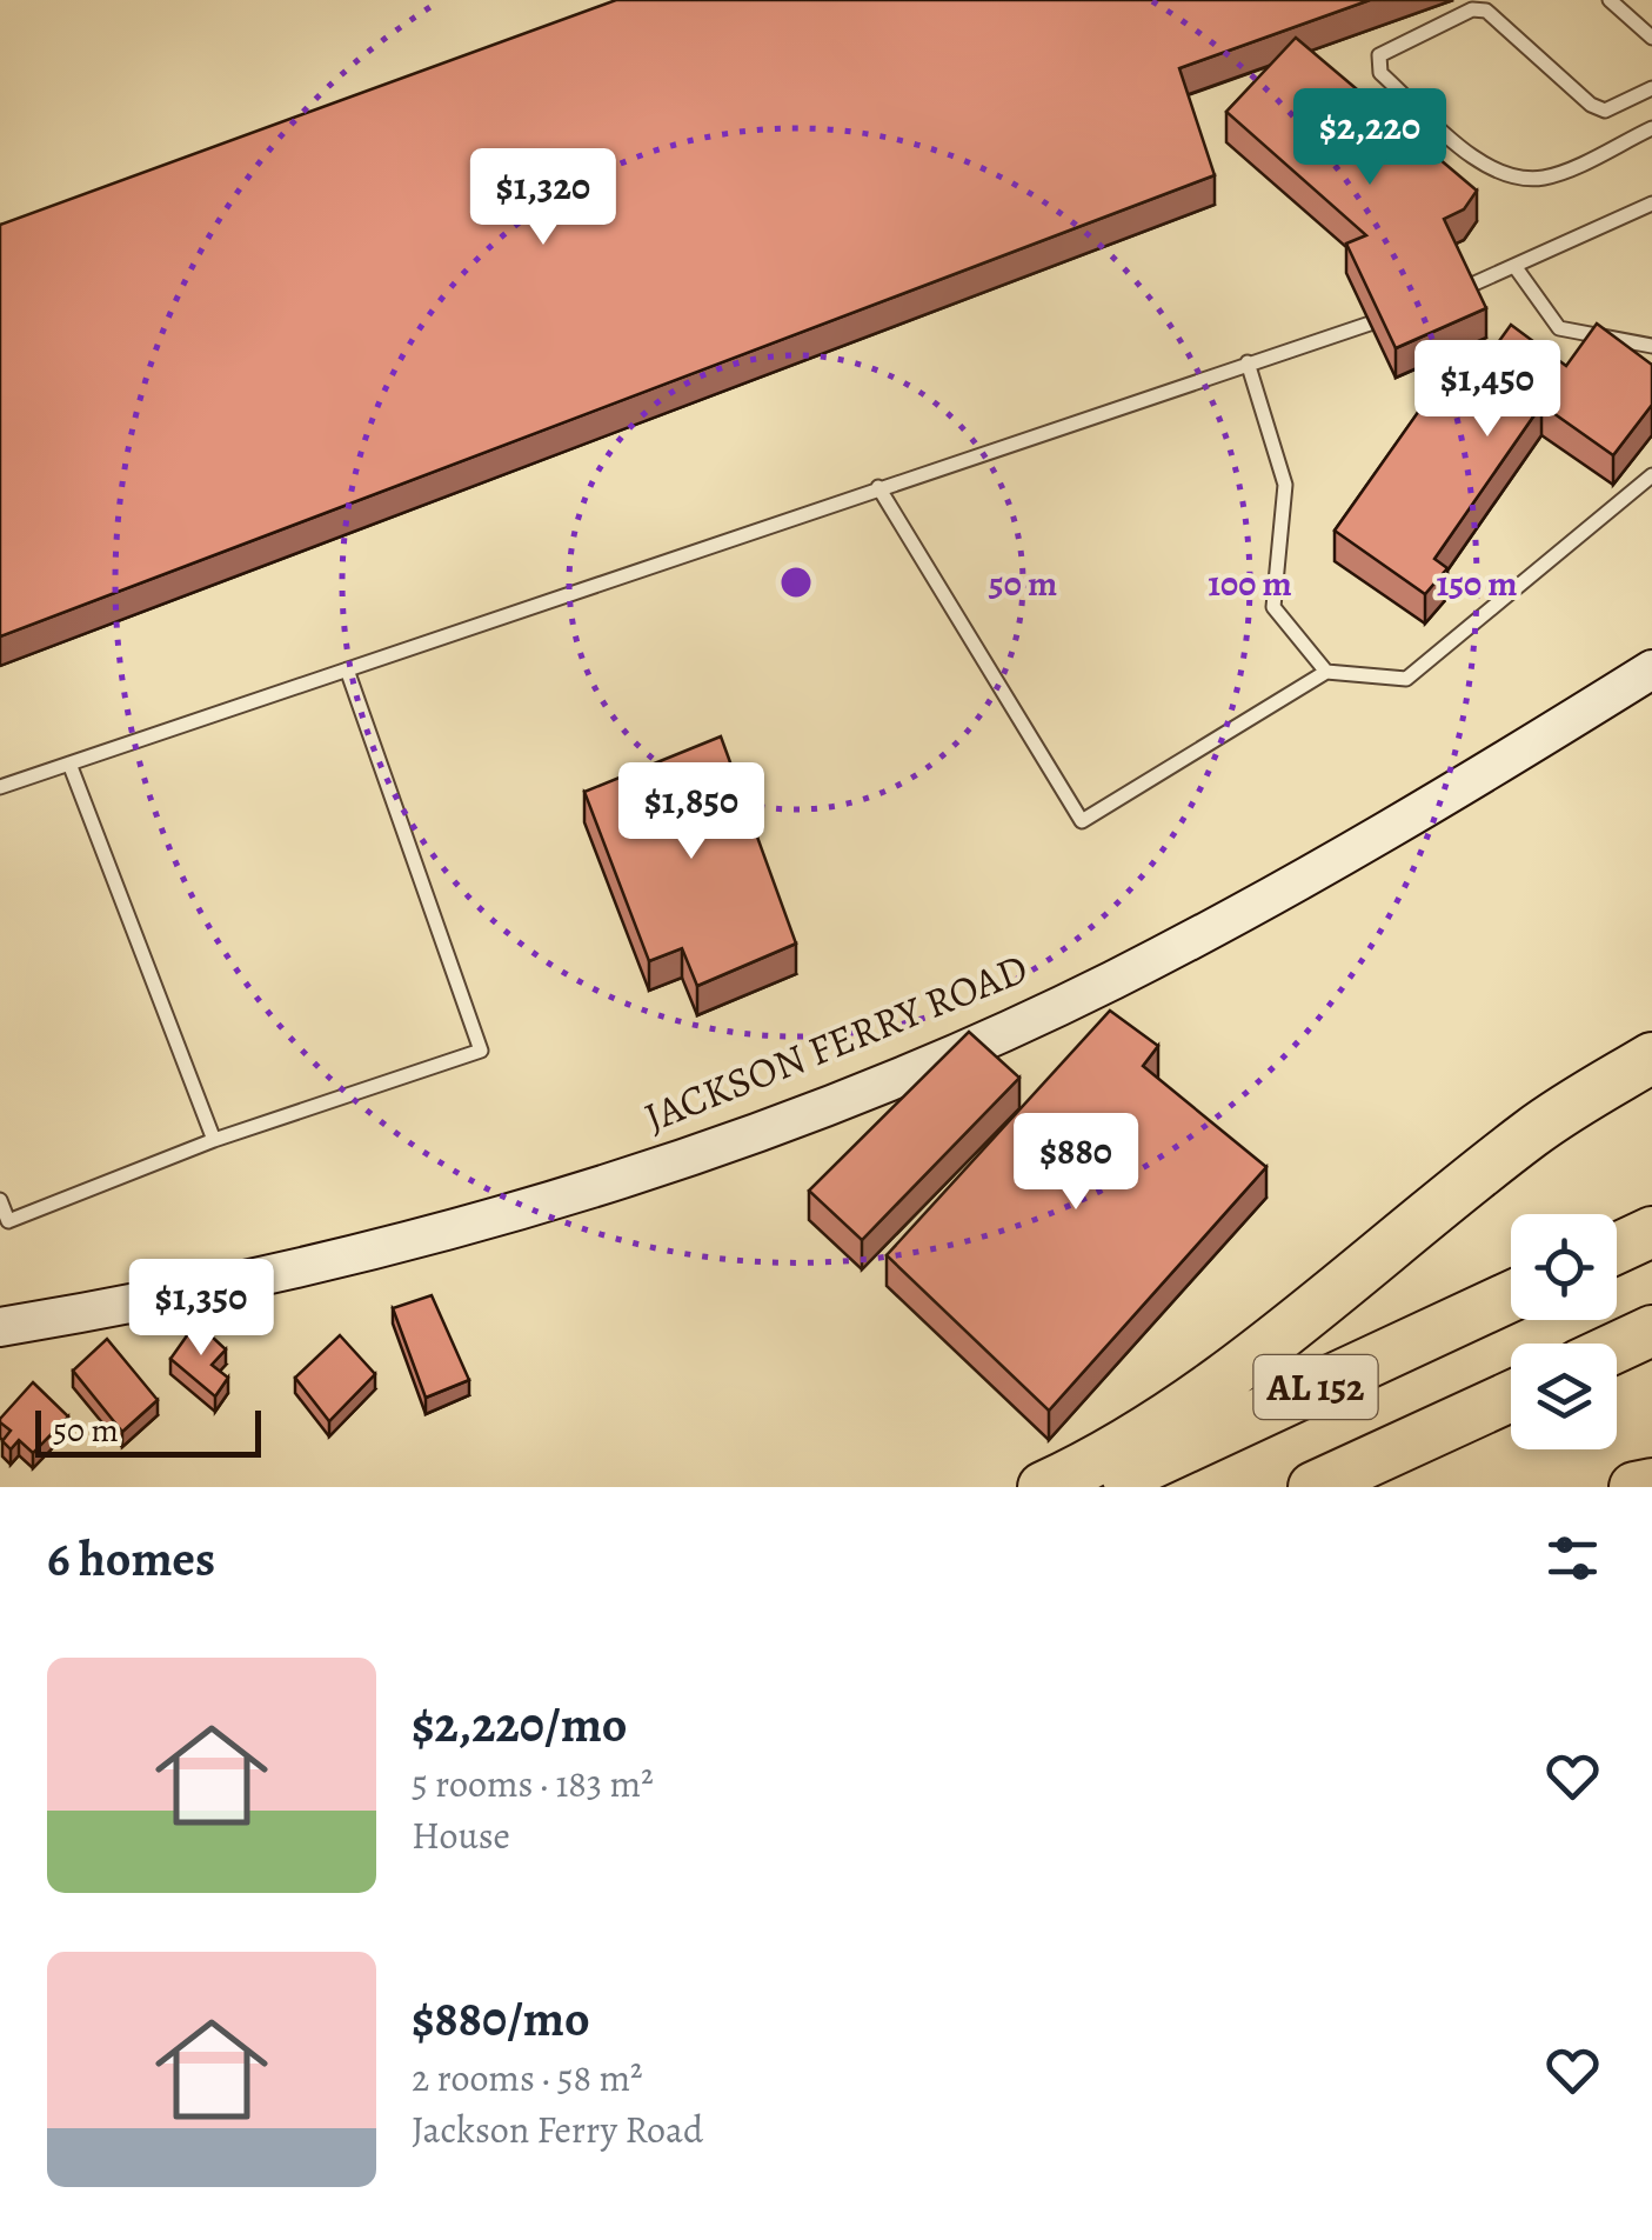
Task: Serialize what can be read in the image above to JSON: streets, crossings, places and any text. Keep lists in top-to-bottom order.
{
  "streets": {
    "highway": ["AL 152"],
    "main road": ["JACKSON FERRY ROAD"]
  },
  "scale_bar": "50 m",
  "page": {
    "price": [
      "$2,220",
      "$1,320",
      "$1,450",
      "$1,850",
      "$880",
      "$1,350"
    ],
    "scale": "50 m",
    "heading": "6 homes",
    "list": [
      {
        "name": "$2,220/mo",
        "note": "5 rooms · 183 m² · House"
      },
      {
        "name": "$880/mo",
        "note": "2 rooms · 58 m² · Jackson Ferry Road"
      }
    ]
  },
  "rings": ["50 m", "100 m", "150 m"]
}
